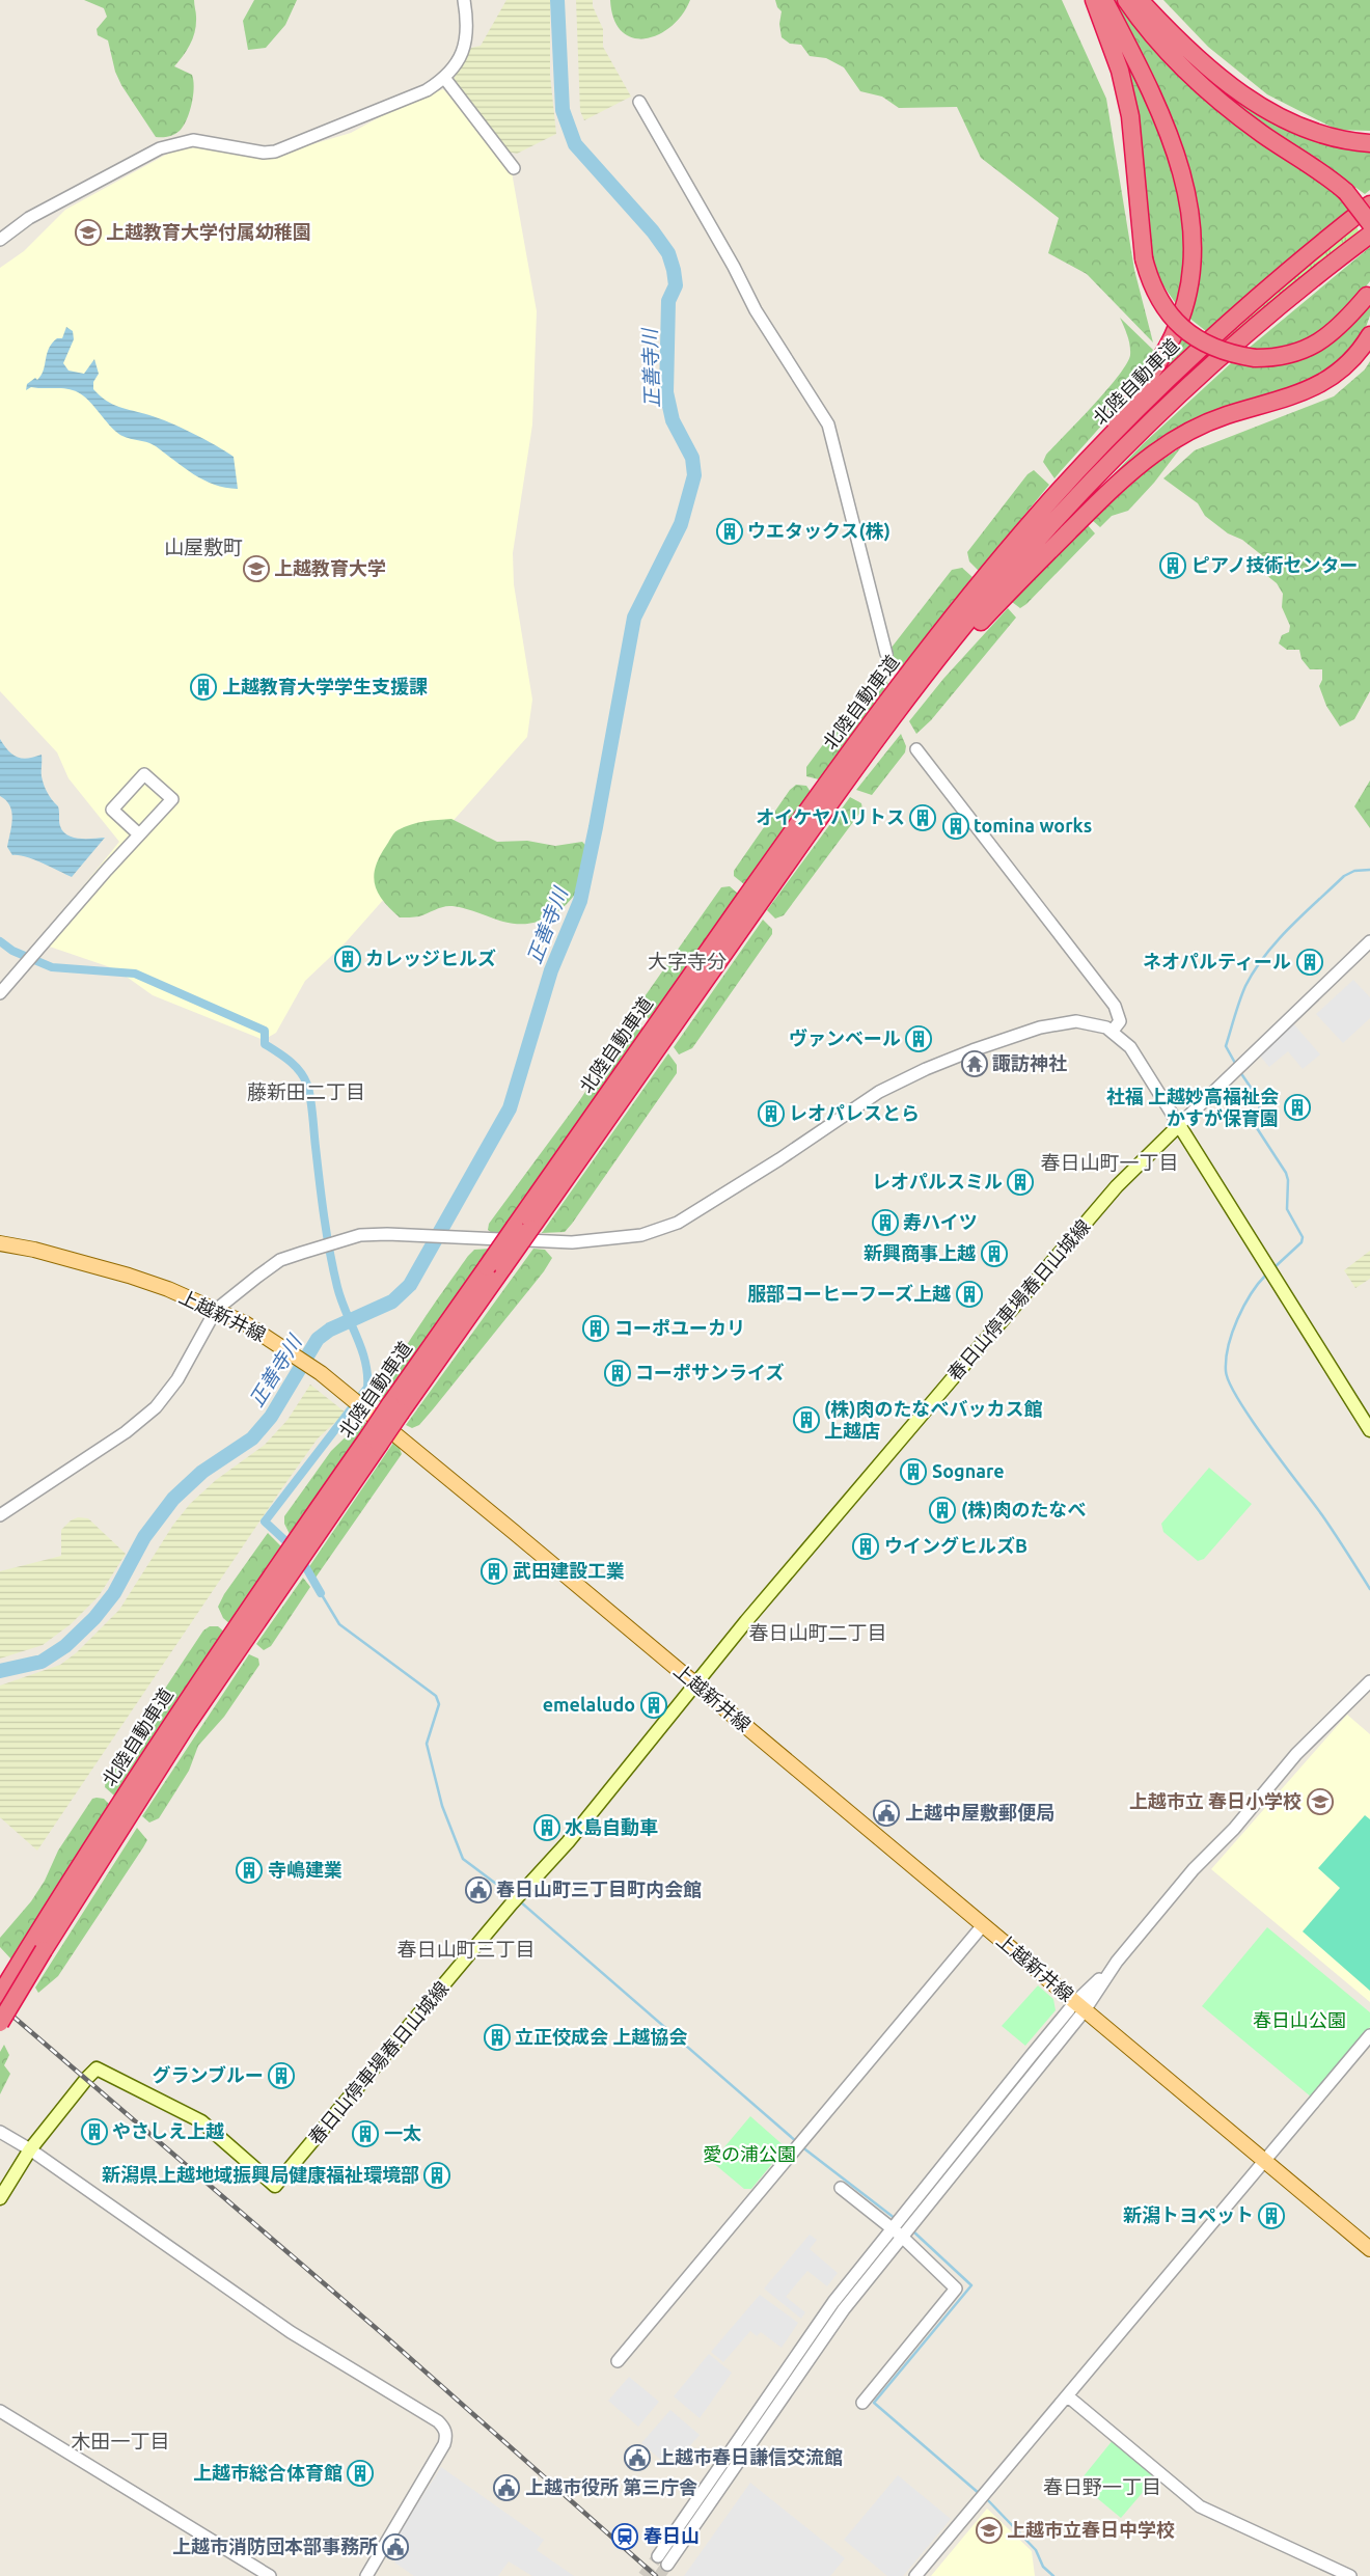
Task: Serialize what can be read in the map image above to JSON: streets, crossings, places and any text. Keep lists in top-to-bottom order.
{
  "streets": {
    "highway": ["北陸自動車道"],
    "main road": ["春日山停車場春日山城線", "上越新井線"]
  },
  "crossings": [
    ["春日山停車場春日山城線", "上越新井線"]
  ],
  "districts": [
    "山屋敷町",
    "大字寺分",
    "藤新田二丁目",
    "春日山町一丁目",
    "春日山町二丁目",
    "春日山町三丁目",
    "木田一丁目",
    "春日野一丁目"
  ],
  "water": ["正善寺川"],
  "parks": ["春日山公園", "愛の浦公園"],
  "places": {
    "school or university": [
      "上越教育大学付属幼稚園",
      "上越教育大学",
      "上越市立 春日小学校",
      "上越市立春日中学校"
    ],
    "building": [
      "ウエタックス(株)",
      "ピアノ技術センター",
      "上越教育大学学生支援課",
      "オイケヤハリトス",
      "tomina works",
      "カレッジヒルズ",
      "ネオパルティール",
      "ヴァンベール",
      "社福 上越妙高福祉会 かすが保育園",
      "レオパレスとら",
      "レオパルスミル",
      "寿ハイツ",
      "新興商事上越",
      "服部コーヒーフーズ上越",
      "コーポユーカリ",
      "コーポサンライズ",
      "(株)肉のたなべバッカス館 上越店",
      "Sognare",
      "(株)肉のたなべ",
      "ウイングヒルズB",
      "武田建設工業",
      "emelaludo",
      "水島自動車",
      "寺嶋建業",
      "立正佼成会 上越協会",
      "グランブルー",
      "やさしえ上越",
      "一太",
      "新潟県上越地域振興局健康福祉環境部",
      "新潟トヨペット",
      "上越市総合体育館"
    ],
    "temple": ["諏訪神社"],
    "public building": [
      "上越中屋敷郵便局",
      "春日山町三丁目町内会館",
      "上越市春日謙信交流館",
      "上越市役所 第三庁舎",
      "上越市消防団本部事務所"
    ],
    "station": ["春日山"]
  }
}
